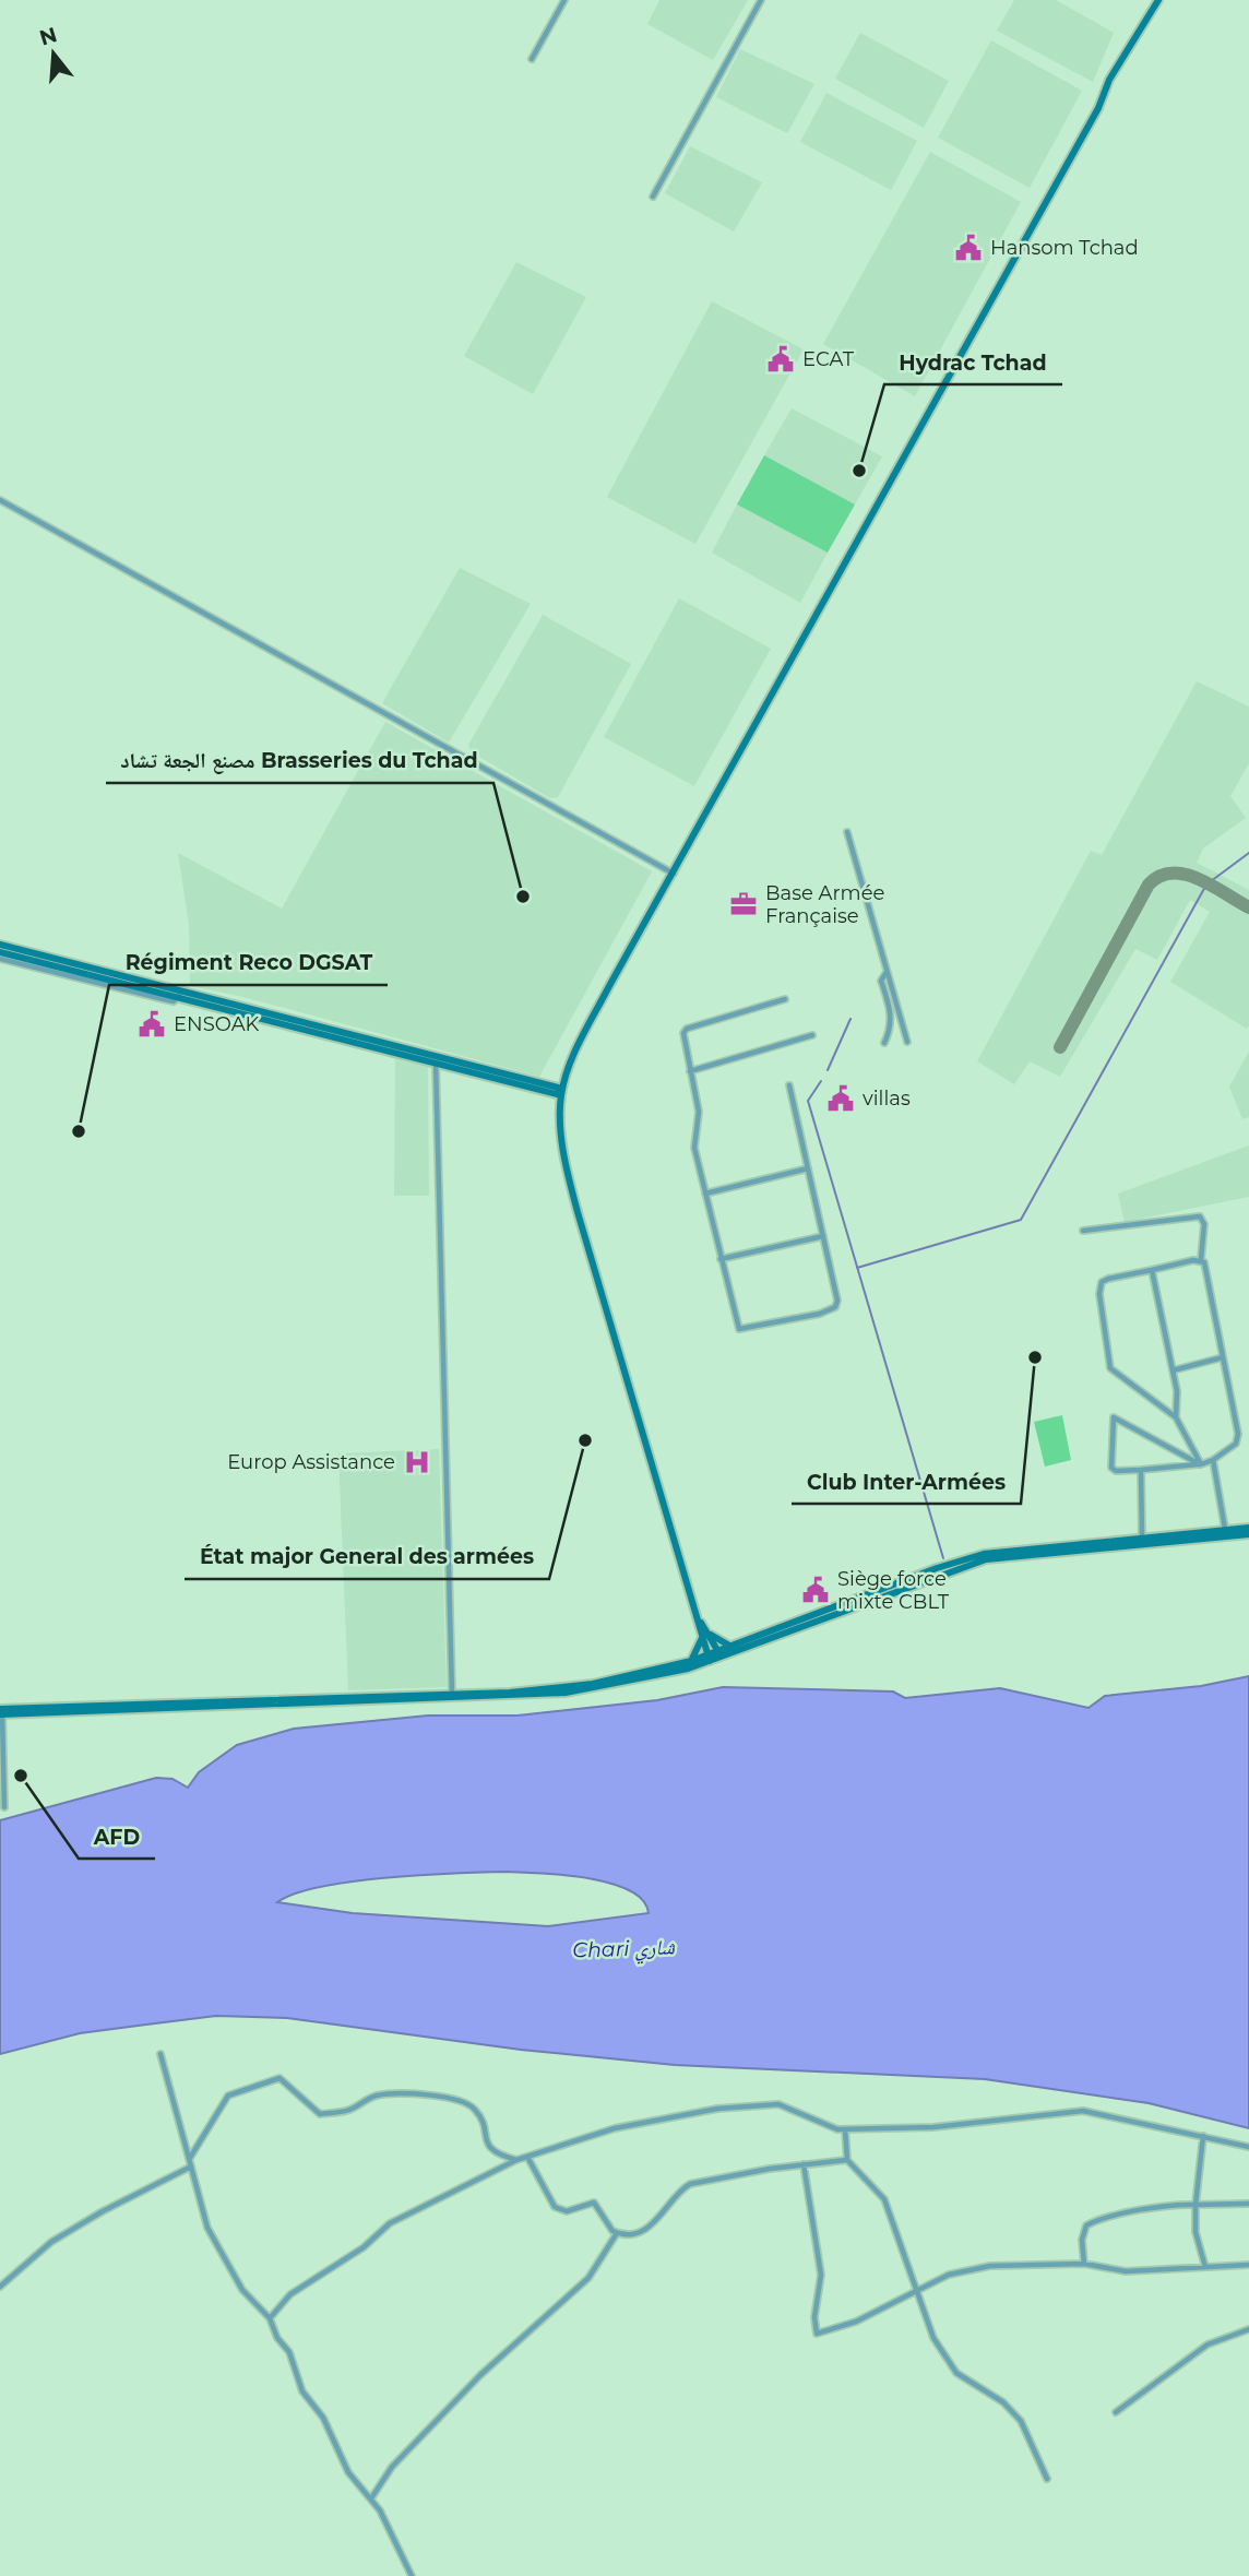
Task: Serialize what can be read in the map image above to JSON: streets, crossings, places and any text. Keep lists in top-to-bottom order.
{
  "water": ["Chari شاري"],
  "places": {
    "public building": [
      "Hansom Tchad",
      "ECAT",
      "ENSOAK",
      "villas",
      "Siège force mixte CBLT"
    ],
    "other": [
      "Hydrac Tchad",
      "مصنع الجعة تشاد Brasseries du Tchad",
      "Régiment Reco DGSAT",
      "Club Inter-Armées",
      "État major General des armées",
      "AFD"
    ],
    "office": ["Base Armée Française"],
    "hospital": ["Europ Assistance"]
  },
  "north": "top"
}
